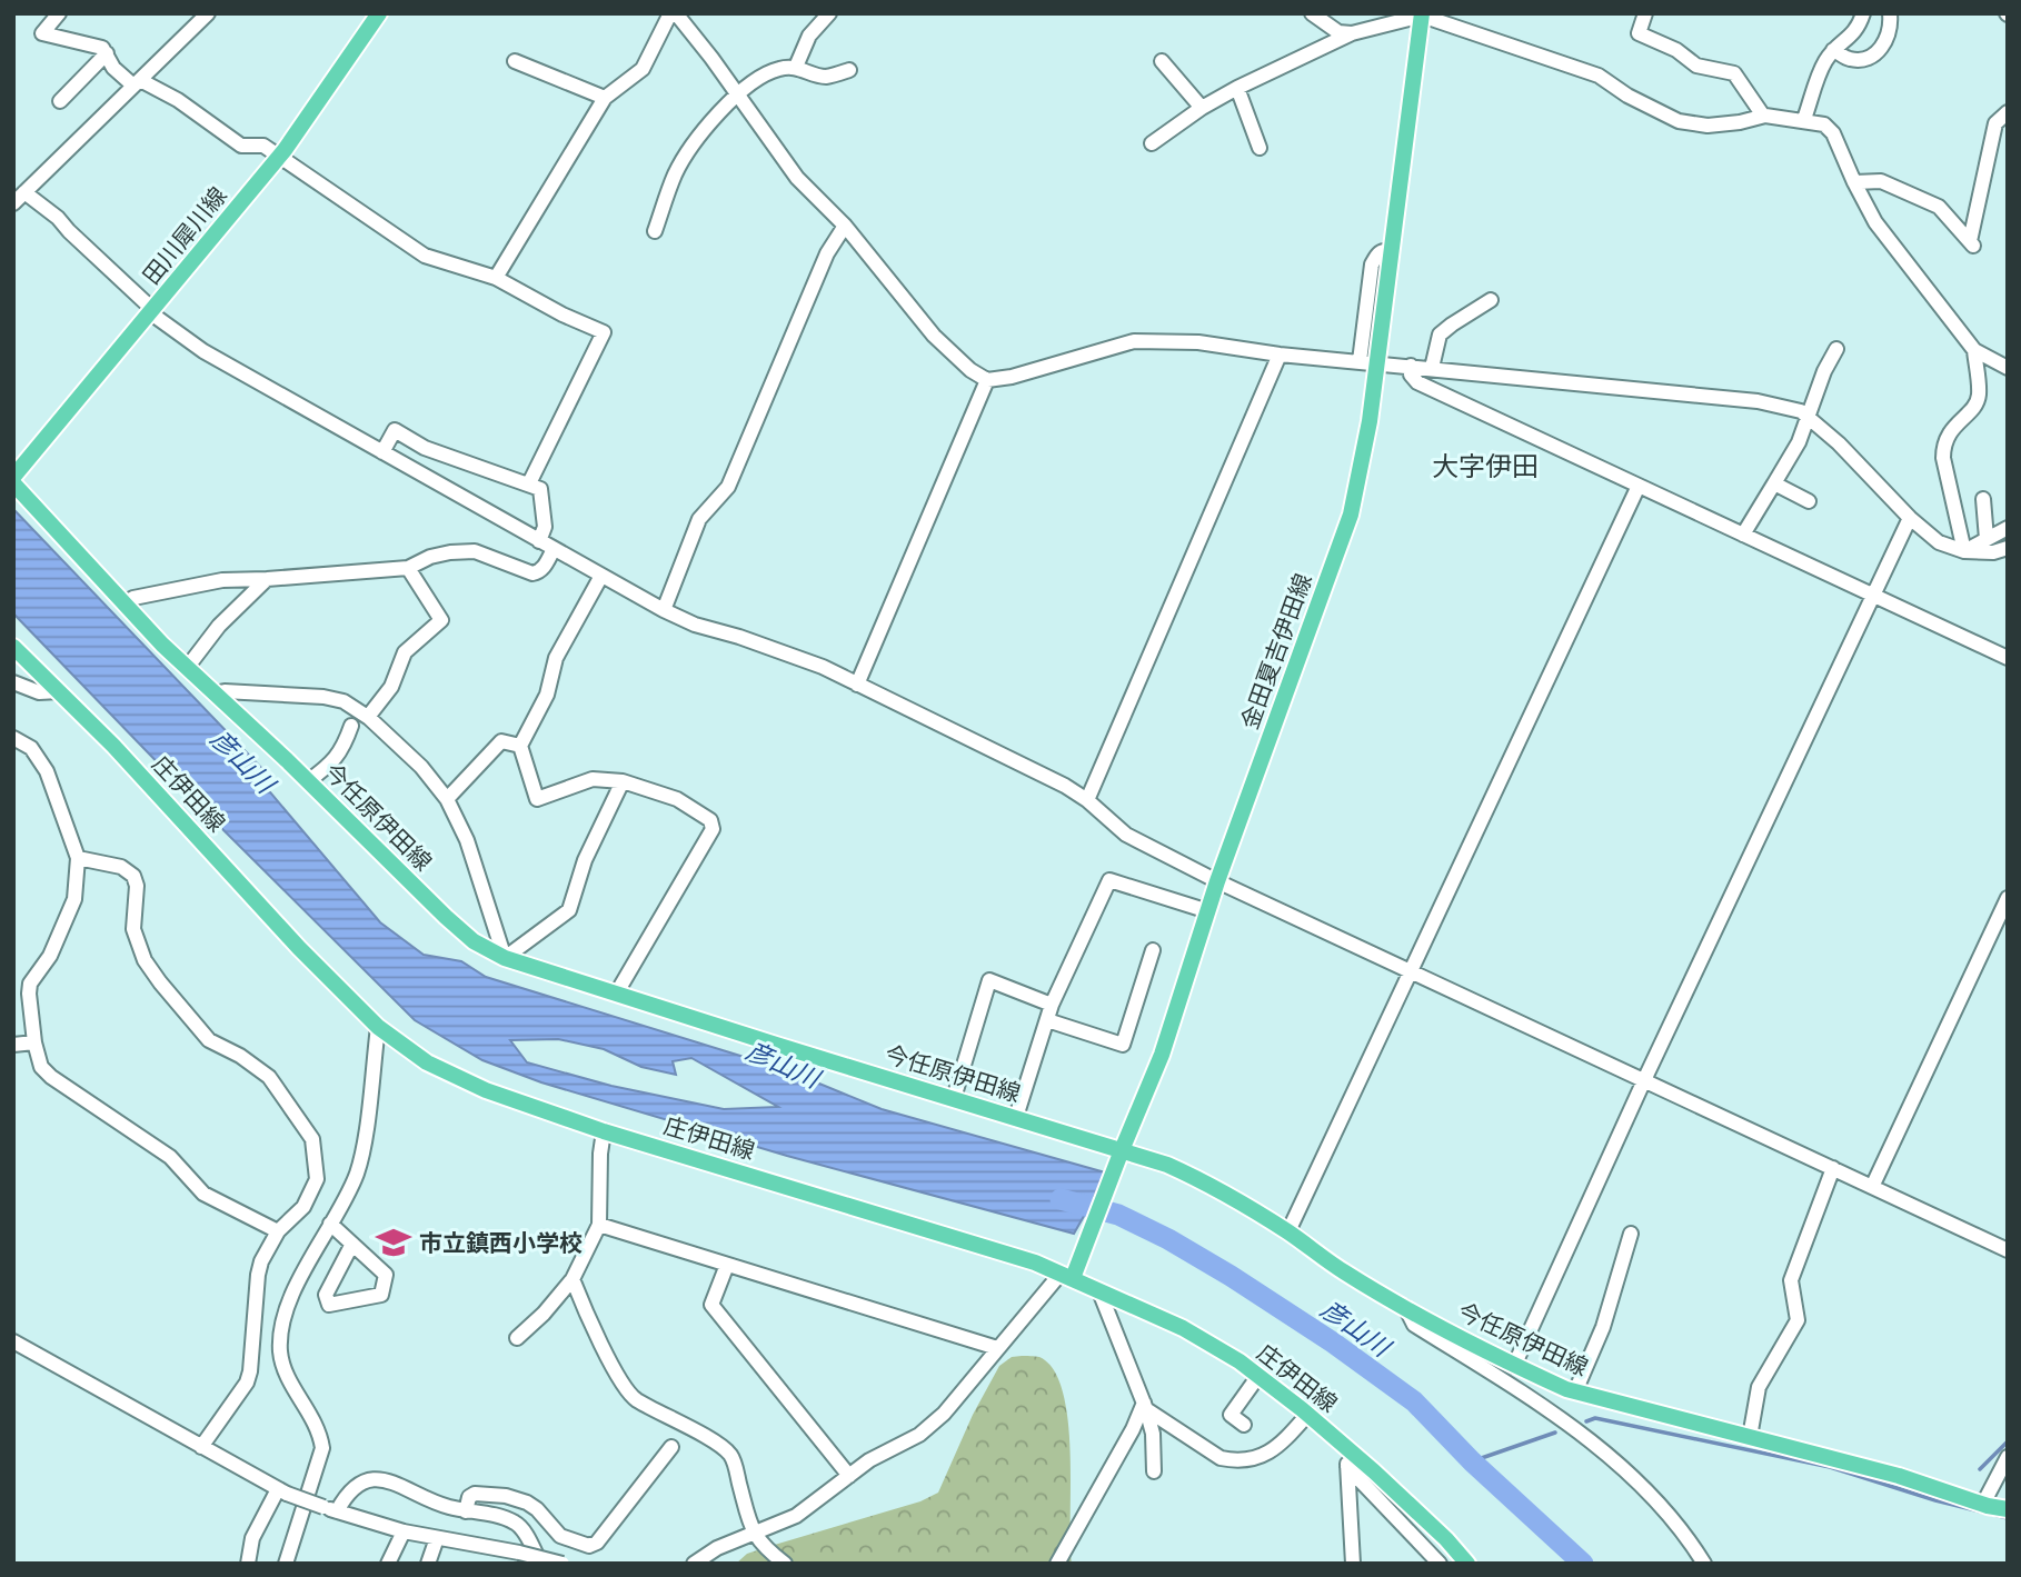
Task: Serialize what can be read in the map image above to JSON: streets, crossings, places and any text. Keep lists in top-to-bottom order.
{
  "streets": {
    "main road": [
      "田川犀川線",
      "金田夏吉伊田線",
      "庄伊田線",
      "今任原伊田線"
    ]
  },
  "crossings": [
    ["金田夏吉伊田線", "庄伊田線"],
    ["金田夏吉伊田線", "今任原伊田線"]
  ],
  "districts": ["大字伊田"],
  "water": ["彦山川"],
  "places": {
    "school or university": ["市立鎮西小学校"]
  }
}
